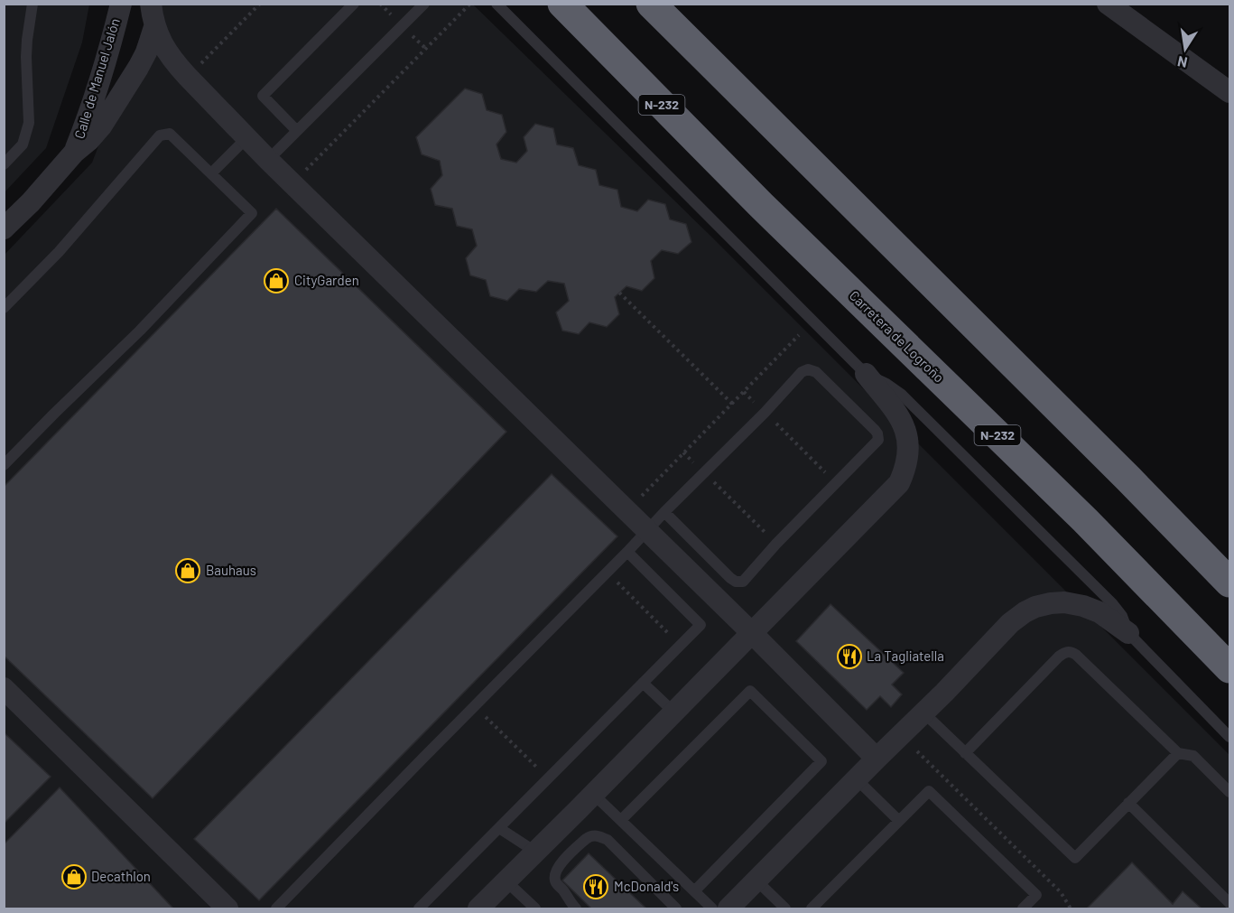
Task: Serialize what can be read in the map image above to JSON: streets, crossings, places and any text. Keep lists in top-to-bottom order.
{
  "streets": {
    "highway": ["N-232", "Carretera de Logroño"],
    "street": ["Calle de Manuel Jalón"]
  },
  "places": {
    "shop": ["CityGarden", "Bauhaus", "Decathlon"],
    "restaurant": ["La Tagliatella", "McDonald's"]
  },
  "north": "bottom"
}
